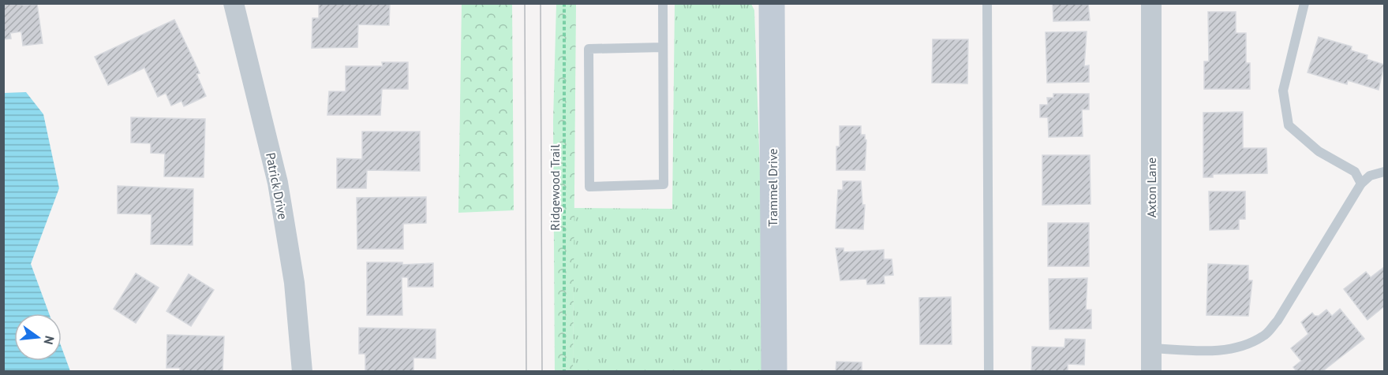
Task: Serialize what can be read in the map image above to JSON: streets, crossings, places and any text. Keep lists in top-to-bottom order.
{
  "streets": {
    "street": ["Patrick Drive", "Trammel Drive", "Axton Lane"],
    "path": ["Ridgewood Trail"]
  },
  "north": "right"
}
